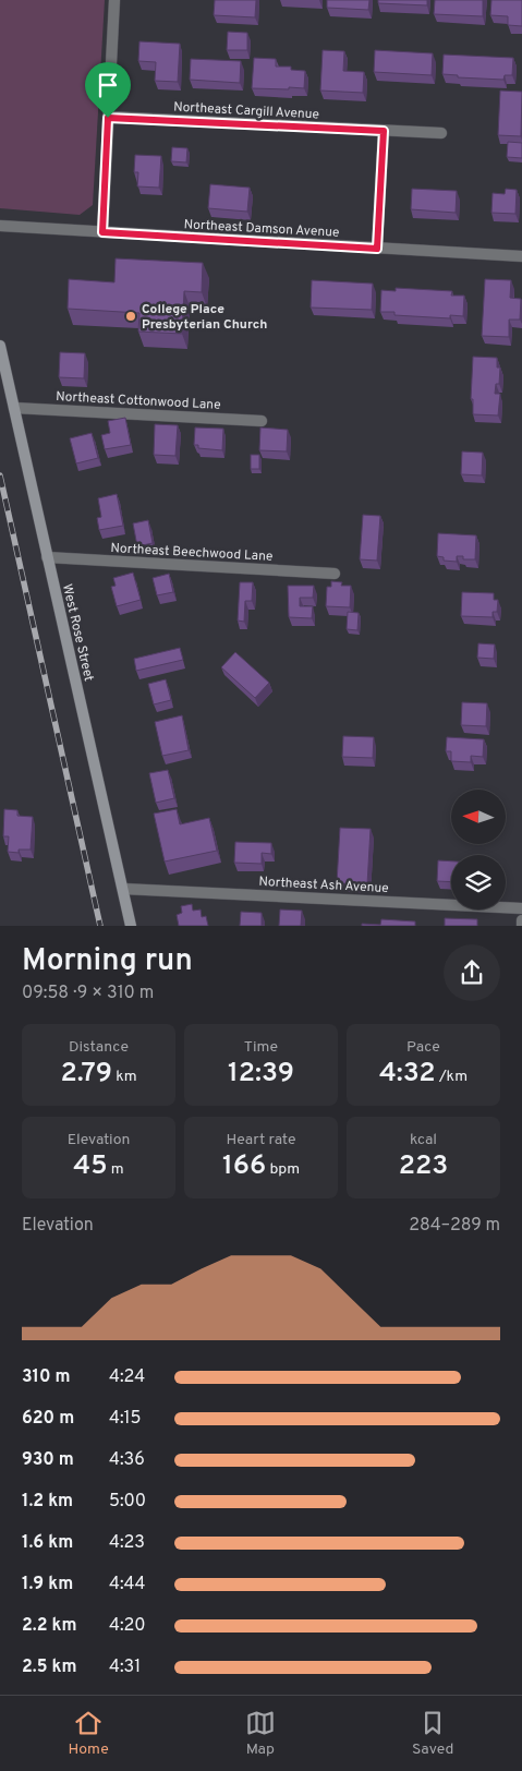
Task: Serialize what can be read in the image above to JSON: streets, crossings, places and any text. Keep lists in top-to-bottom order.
{
  "streets": {
    "main road": ["West Rose Street"],
    "street": [
      "Northeast Cargill Avenue",
      "Northeast Damson Avenue",
      "Northeast Cottonwood Lane",
      "Northeast Beechwood Lane",
      "Northeast Ash Avenue"
    ]
  },
  "crossings": [
    ["Northeast Cottonwood Lane", "West Rose Street"],
    ["Northeast Beechwood Lane", "West Rose Street"],
    ["West Rose Street", "Northeast Ash Avenue"]
  ],
  "places": ["College Place Presbyterian Church"],
  "north": "left",
  "page": {
    "heading": ["Morning run", "09:58 · 9 × 310 m"],
    "stats": [
      ["Distance", "2.79 km"],
      ["Time", "12:39"],
      ["Pace", "4:32 /km"],
      ["Elevation", "45 m"],
      ["Heart rate", "166 bpm"],
      ["kcal", "223"]
    ],
    "chart": ["Elevation", "284–289 m"],
    "list": [
      {
        "name": "310 m",
        "note": "4:24"
      },
      {
        "name": "620 m",
        "note": "4:15"
      },
      {
        "name": "930 m",
        "note": "4:36"
      },
      {
        "name": "1.2 km",
        "note": "5:00"
      },
      {
        "name": "1.6 km",
        "note": "4:23"
      },
      {
        "name": "1.9 km",
        "note": "4:44"
      },
      {
        "name": "2.2 km",
        "note": "4:20"
      },
      {
        "name": "2.5 km",
        "note": "4:31"
      }
    ],
    "tabs": ["Home", "Map", "Saved"]
  }
}
